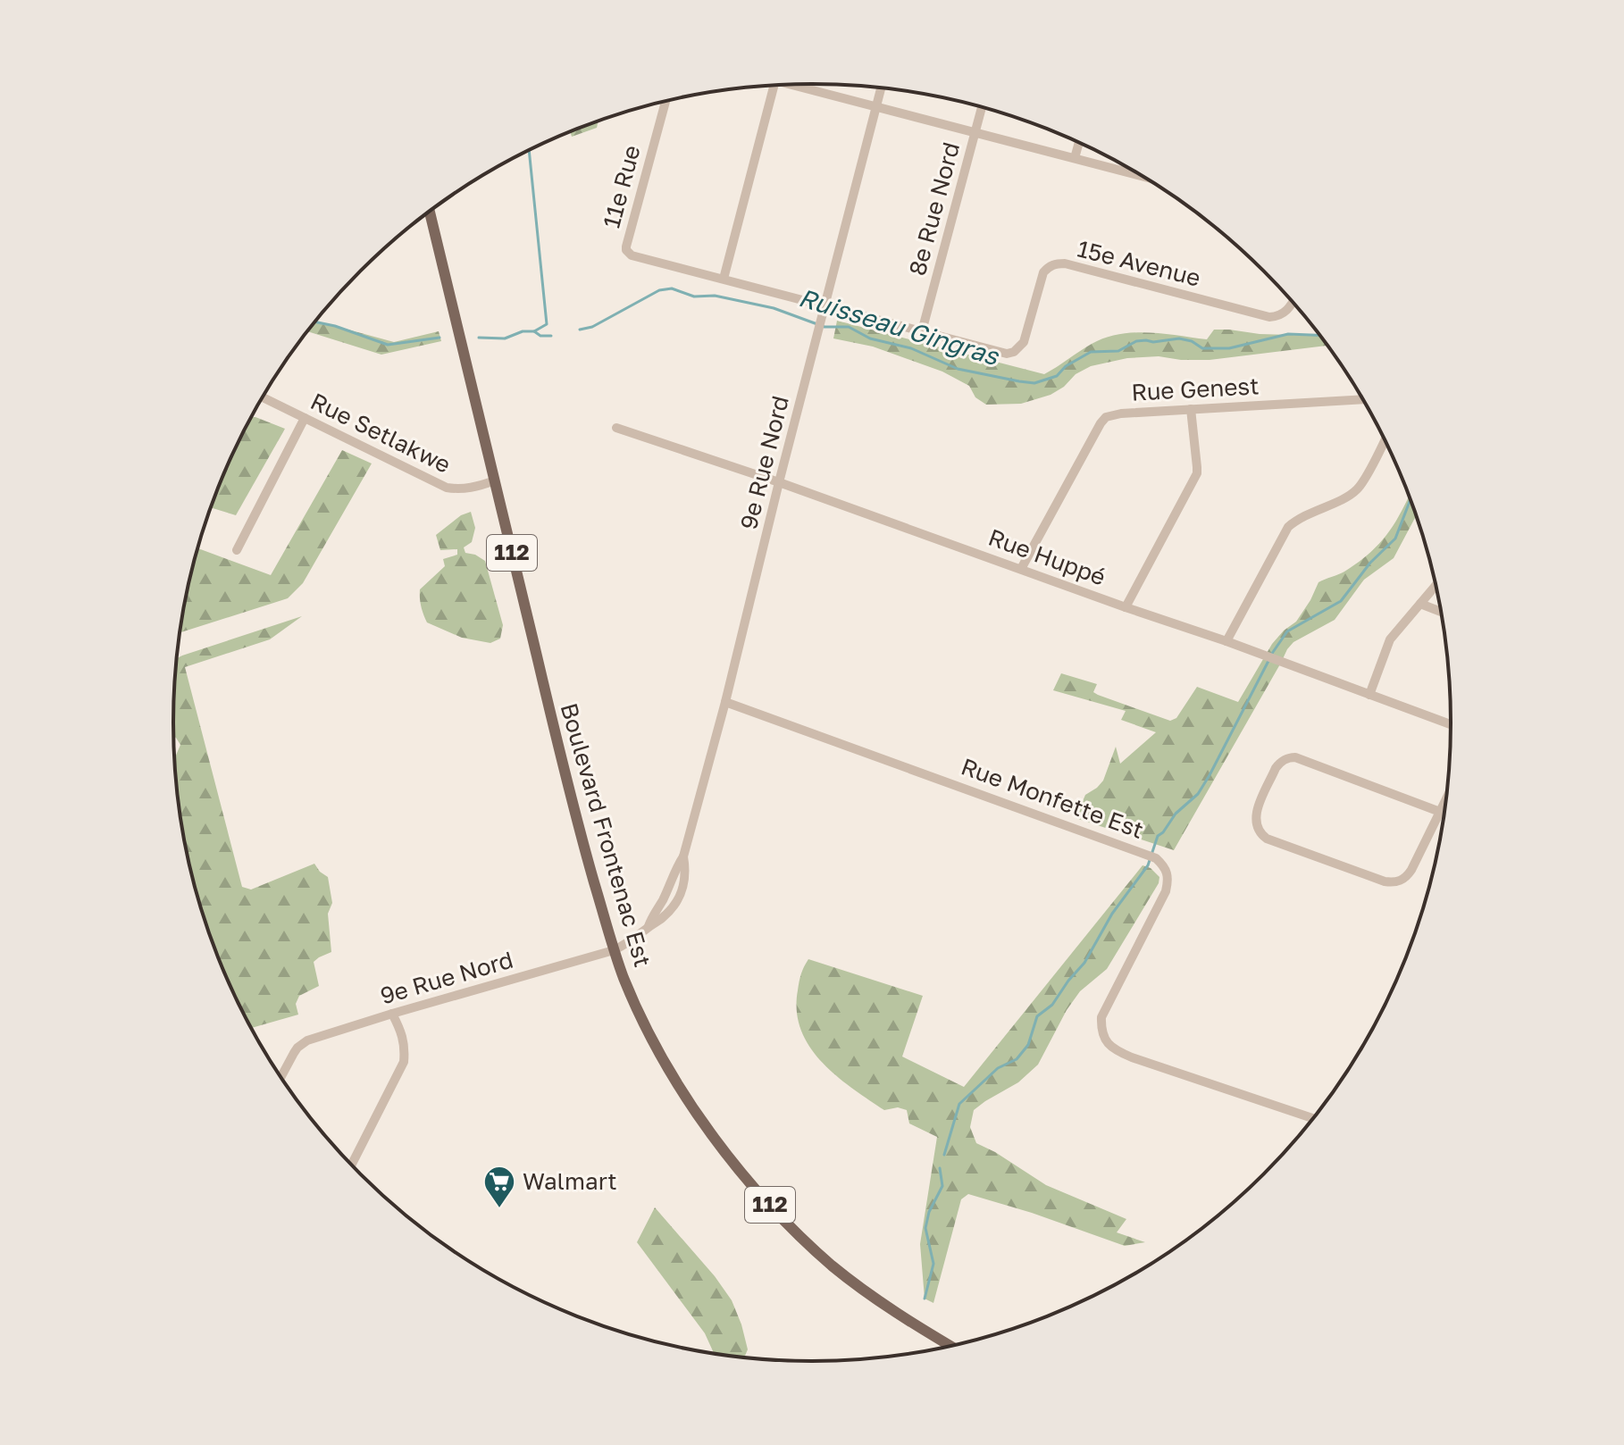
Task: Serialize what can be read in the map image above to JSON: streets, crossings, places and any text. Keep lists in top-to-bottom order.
{
  "streets": {
    "main road": ["112", "Boulevard Frontenac Est"],
    "street": [
      "11e Rue",
      "8e Rue Nord",
      "15e Avenue",
      "Rue Genest",
      "Rue Setlakwe",
      "9e Rue Nord",
      "Rue Huppé",
      "Rue Monfette Est"
    ]
  },
  "crossings": [
    ["8e Rue Nord", "15e Avenue"],
    ["Rue Genest", "Rue Huppé"],
    ["Rue Setlakwe", "Boulevard Frontenac Est"],
    ["9e Rue Nord", "Rue Huppé"],
    ["9e Rue Nord", "Rue Monfette Est"],
    ["9e Rue Nord", "Boulevard Frontenac Est"]
  ],
  "water": ["Ruisseau Gingras"],
  "places": {
    "supermarket": ["Walmart"]
  }
}
